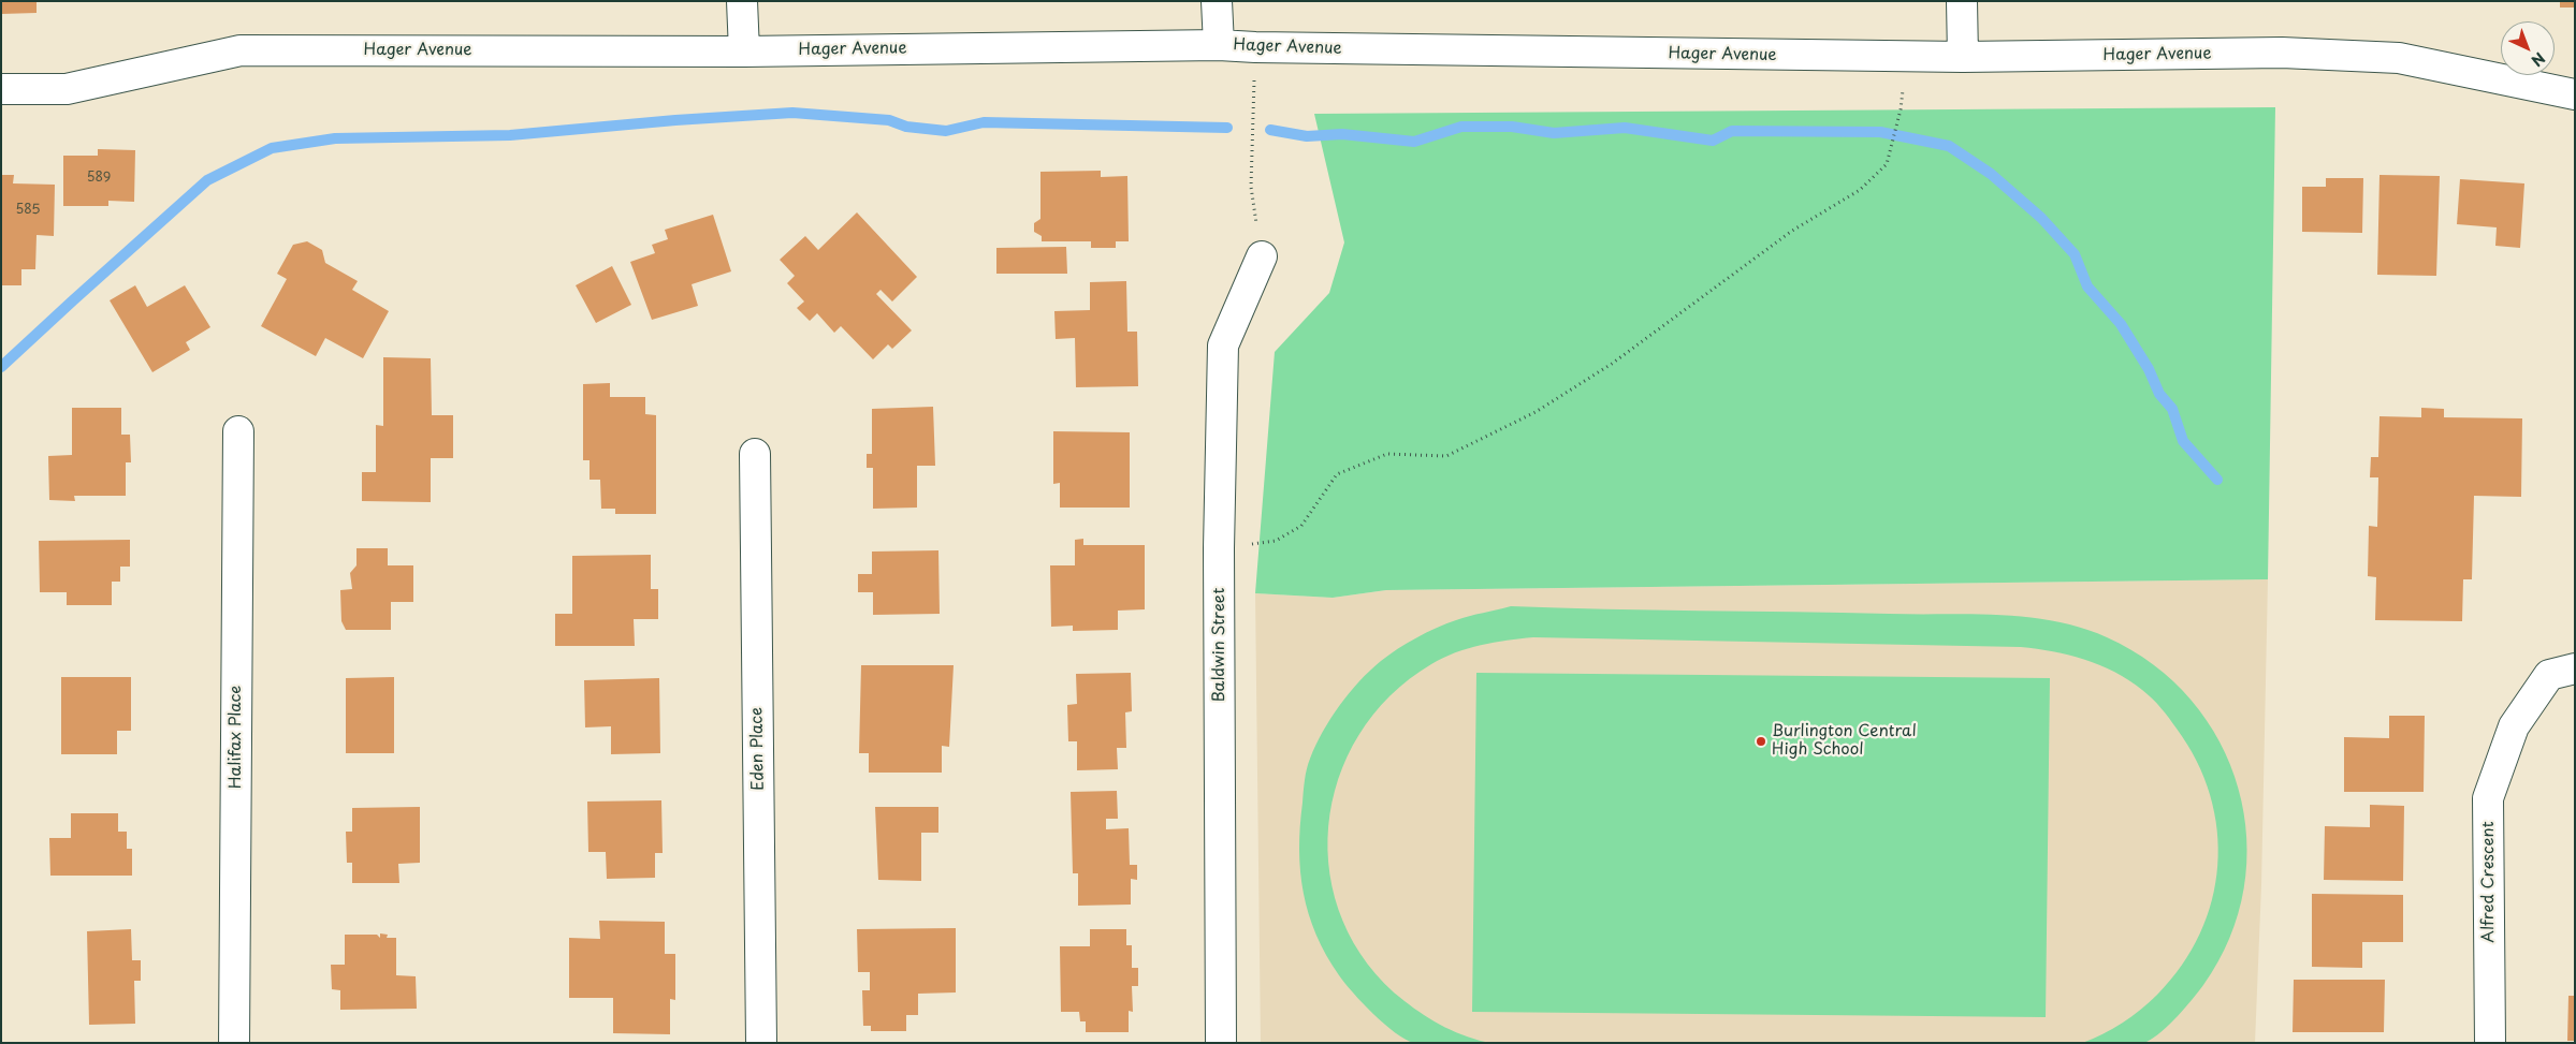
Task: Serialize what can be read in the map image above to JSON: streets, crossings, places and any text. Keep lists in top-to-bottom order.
{
  "streets": {
    "street": [
      "Hager Avenue",
      "Baldwin Street",
      "Halifax Place",
      "Eden Place",
      "Alfred Crescent"
    ]
  },
  "places": ["Burlington Central High School"],
  "house_numbers": ["589", "585"],
  "north": "bottom right"
}
